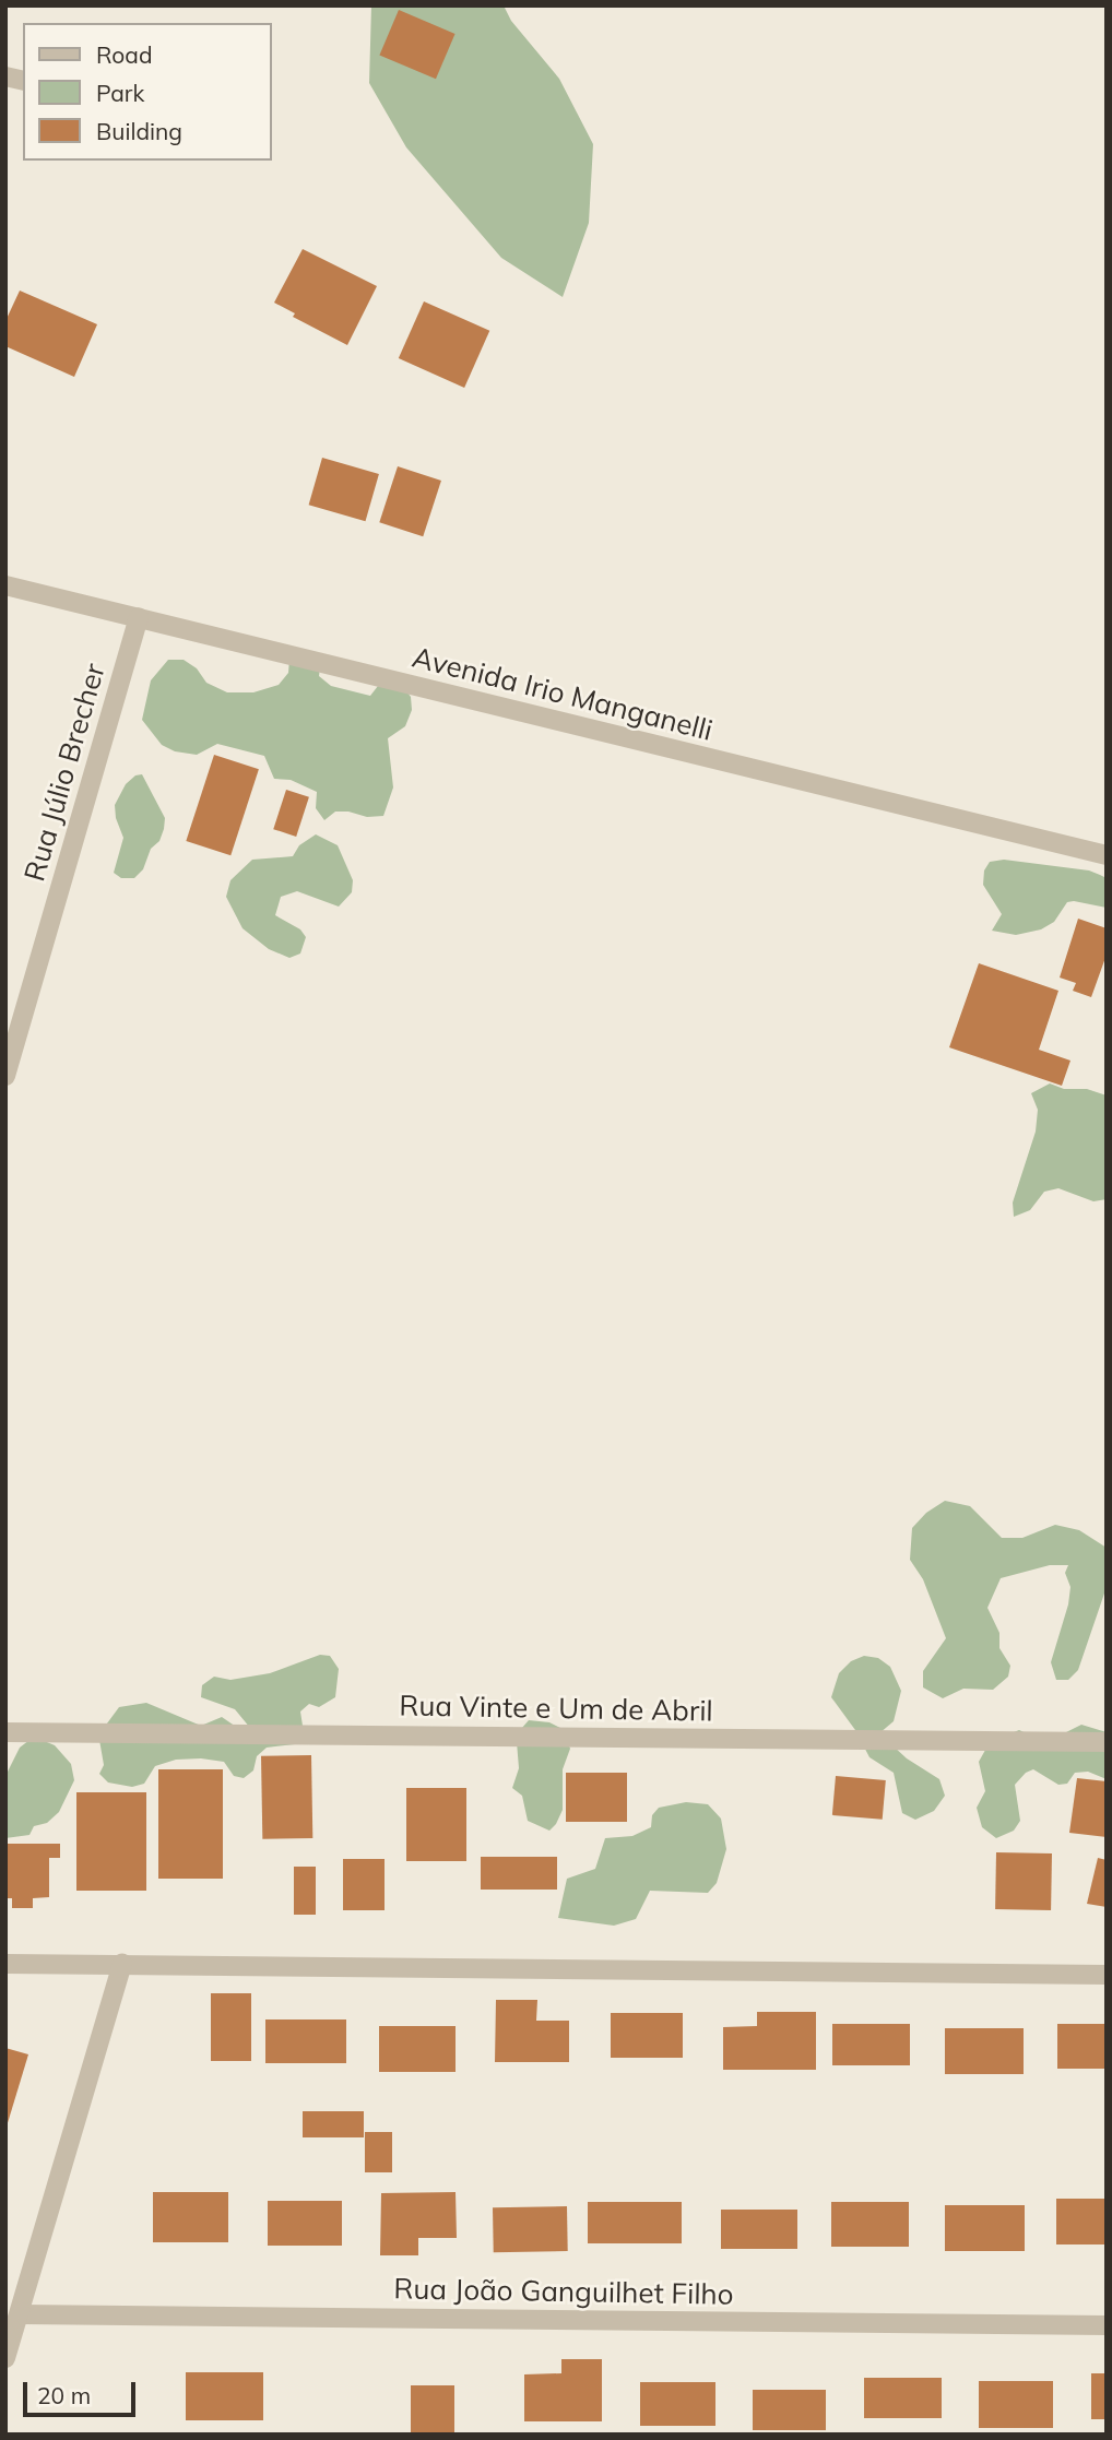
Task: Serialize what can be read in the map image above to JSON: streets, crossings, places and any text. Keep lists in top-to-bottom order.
{
  "streets": {
    "street": [
      "Avenida Irio Manganelli",
      "Rua Júlio Brecher",
      "Rua Vinte e Um de Abril",
      "Rua João Ganguilhet Filho"
    ]
  },
  "crossings": [
    ["Avenida Irio Manganelli", "Rua Júlio Brecher"]
  ],
  "legend": ["Road", "Park", "Building"],
  "scale_bar": "20 m"
}
